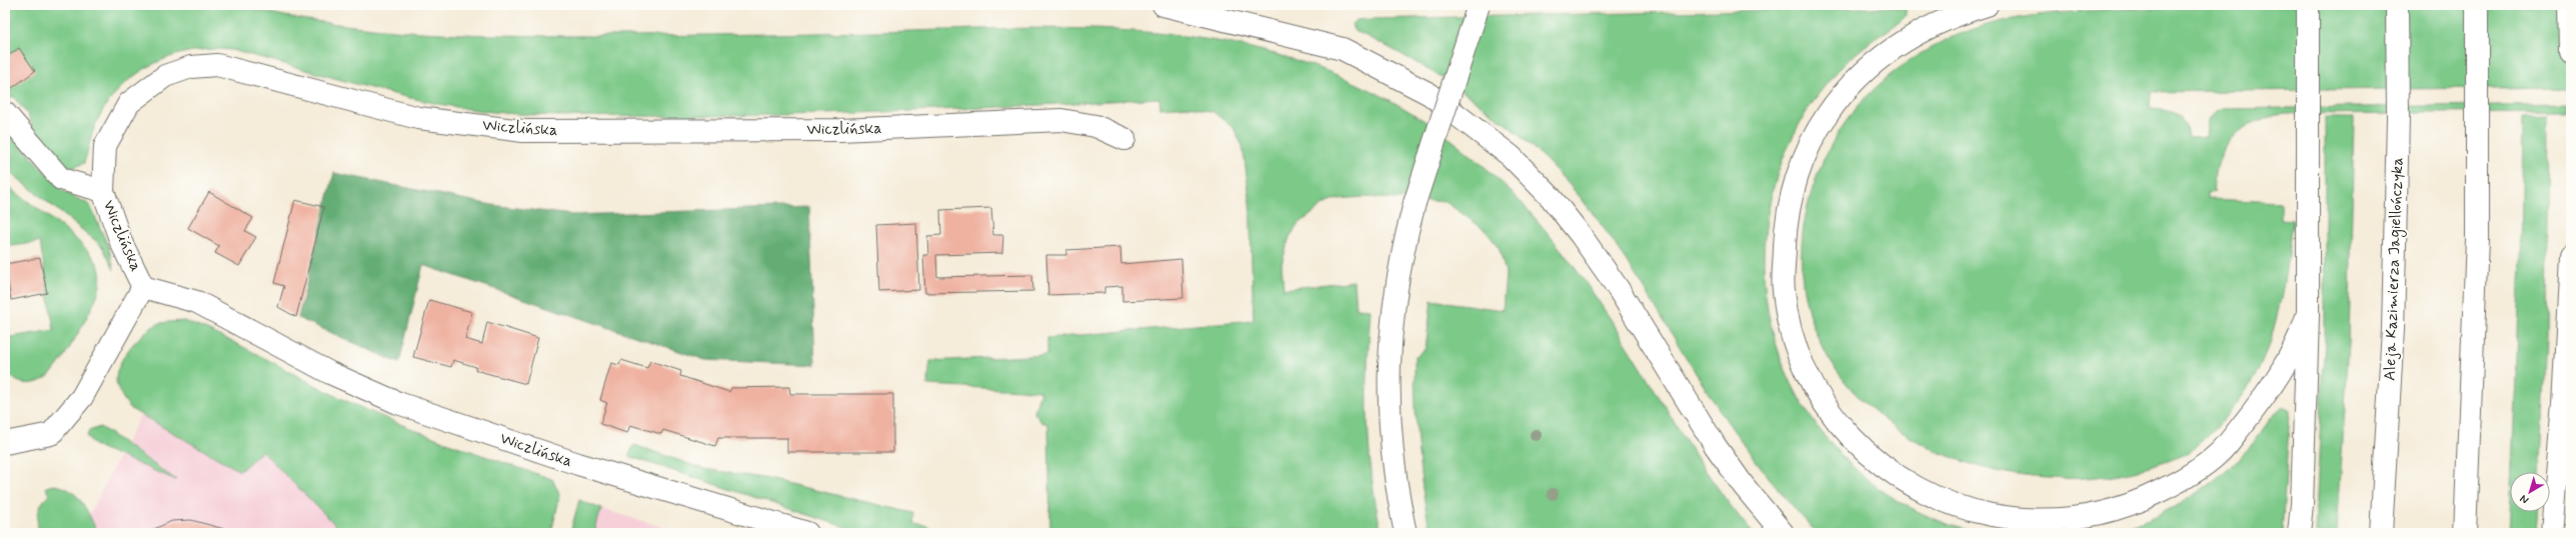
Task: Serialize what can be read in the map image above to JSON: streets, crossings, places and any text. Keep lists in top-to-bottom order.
{
  "streets": {
    "main road": ["Wiczlińska", "Aleja Kazimierza Jagiellończyka"]
  },
  "north": "bottom left"
}
